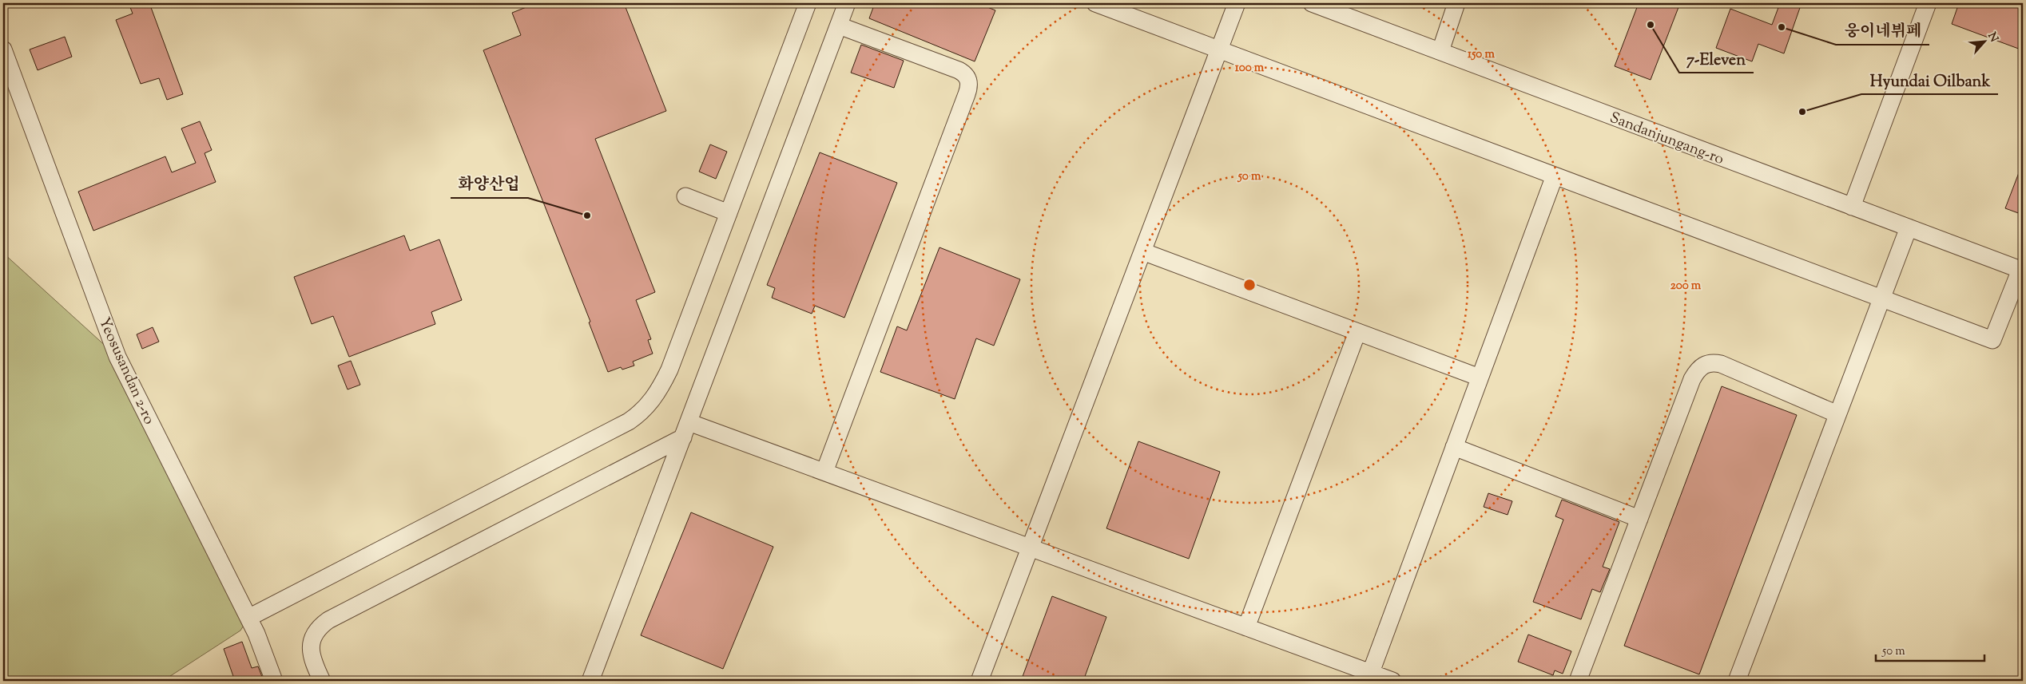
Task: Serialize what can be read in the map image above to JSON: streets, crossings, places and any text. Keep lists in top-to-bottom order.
{
  "streets": {
    "street": ["Sandanjungang-ro", "Yeosusandan 2-ro"]
  },
  "places": [
    "7-Eleven",
    "웅이네뷔페",
    "Hyundai Oilbank",
    "화양산업"
  ],
  "scale_bar": "50 m",
  "north": "top right",
  "rings": [
    "150 m",
    "100 m",
    "50 m",
    "200 m"
  ]
}
